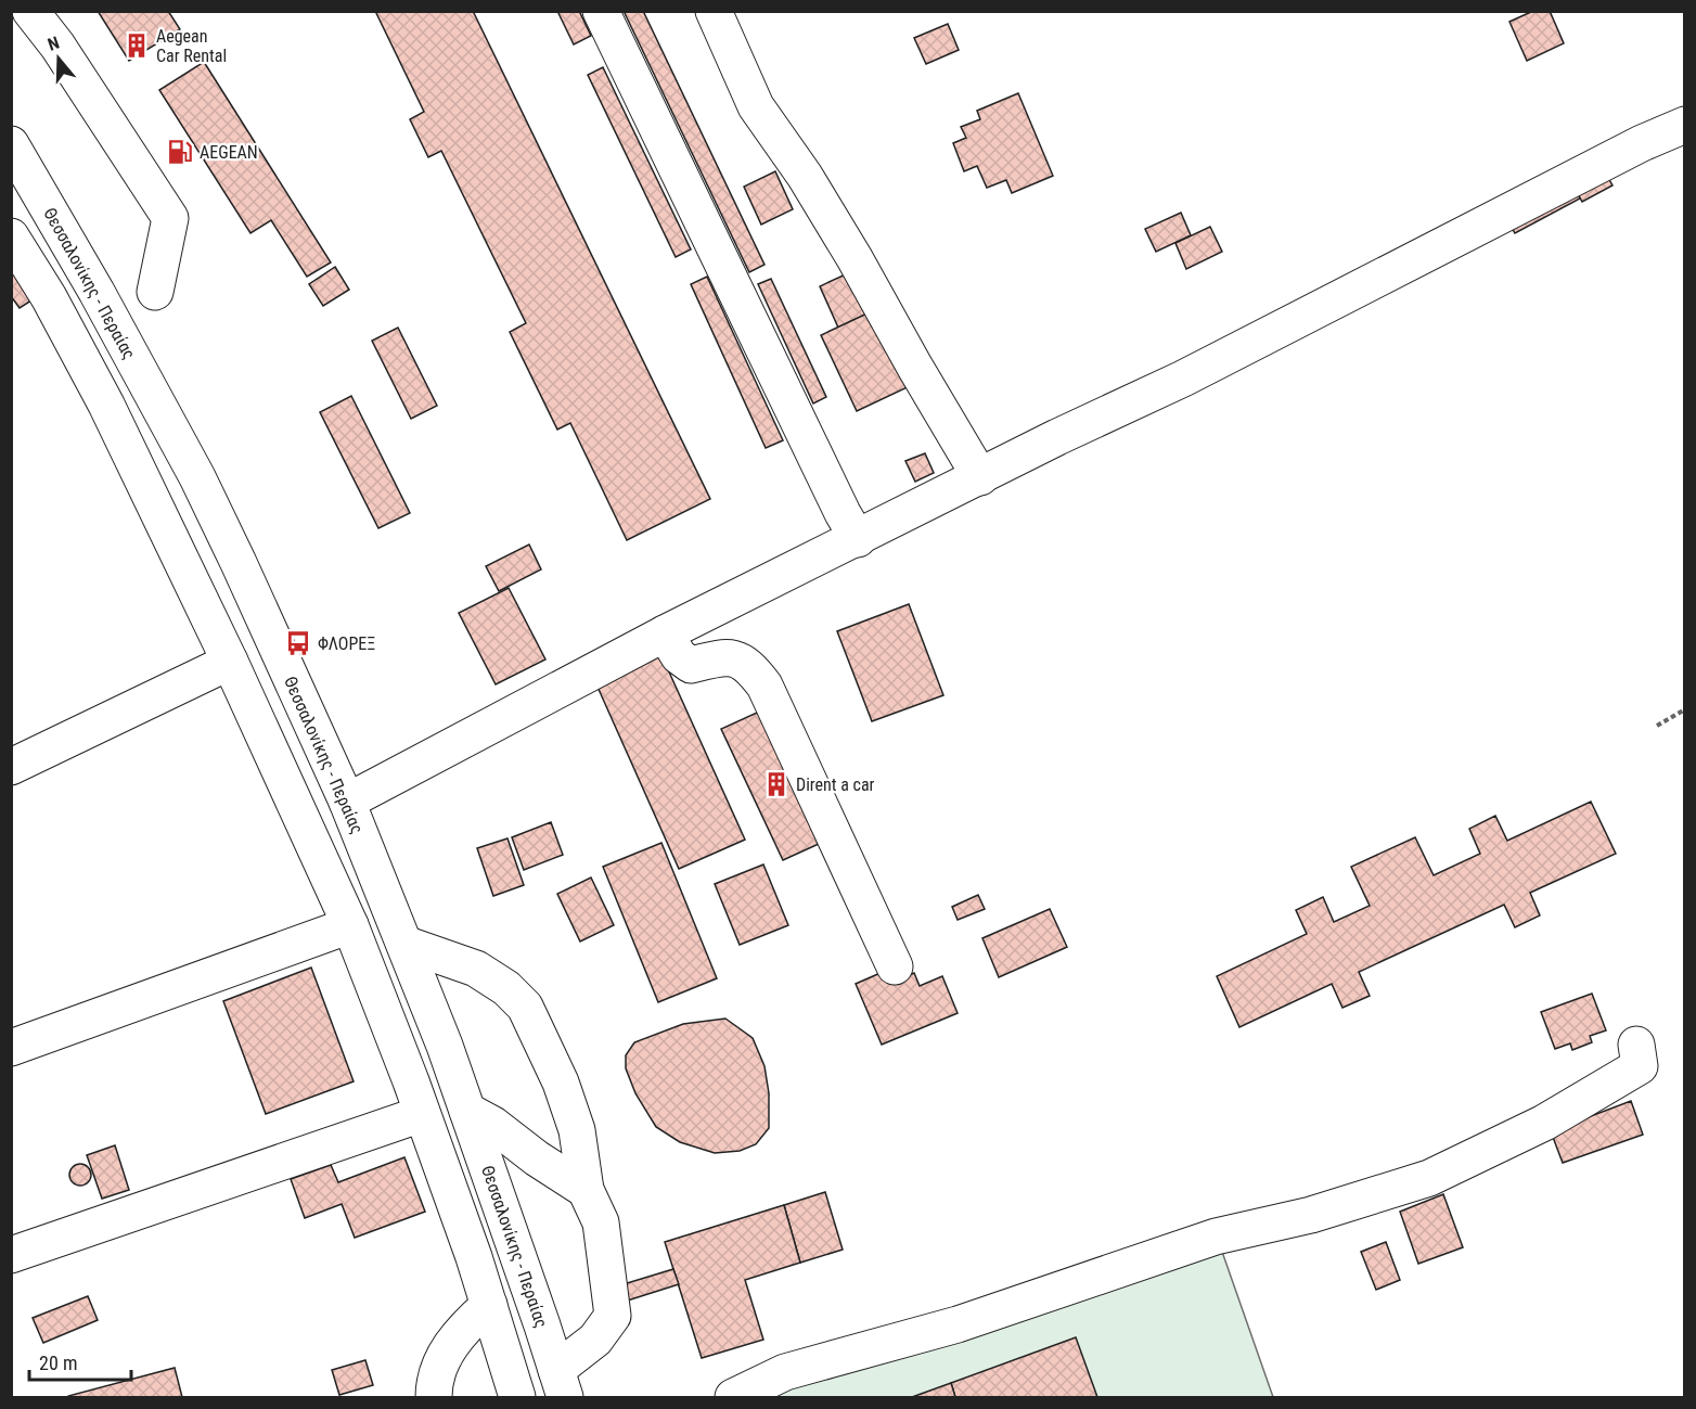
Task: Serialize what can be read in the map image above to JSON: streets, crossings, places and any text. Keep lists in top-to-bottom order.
{
  "streets": {
    "street": ["Θεσσαλονίκης - Περαίας"]
  },
  "places": {
    "building": ["Aegean Car Rental", "Dirent a car"],
    "fuel station": ["AEGEAN"],
    "bus stop": ["ΦΛΟΡΕΞ"]
  },
  "scale_bar": "20 m",
  "north": "top"
}
